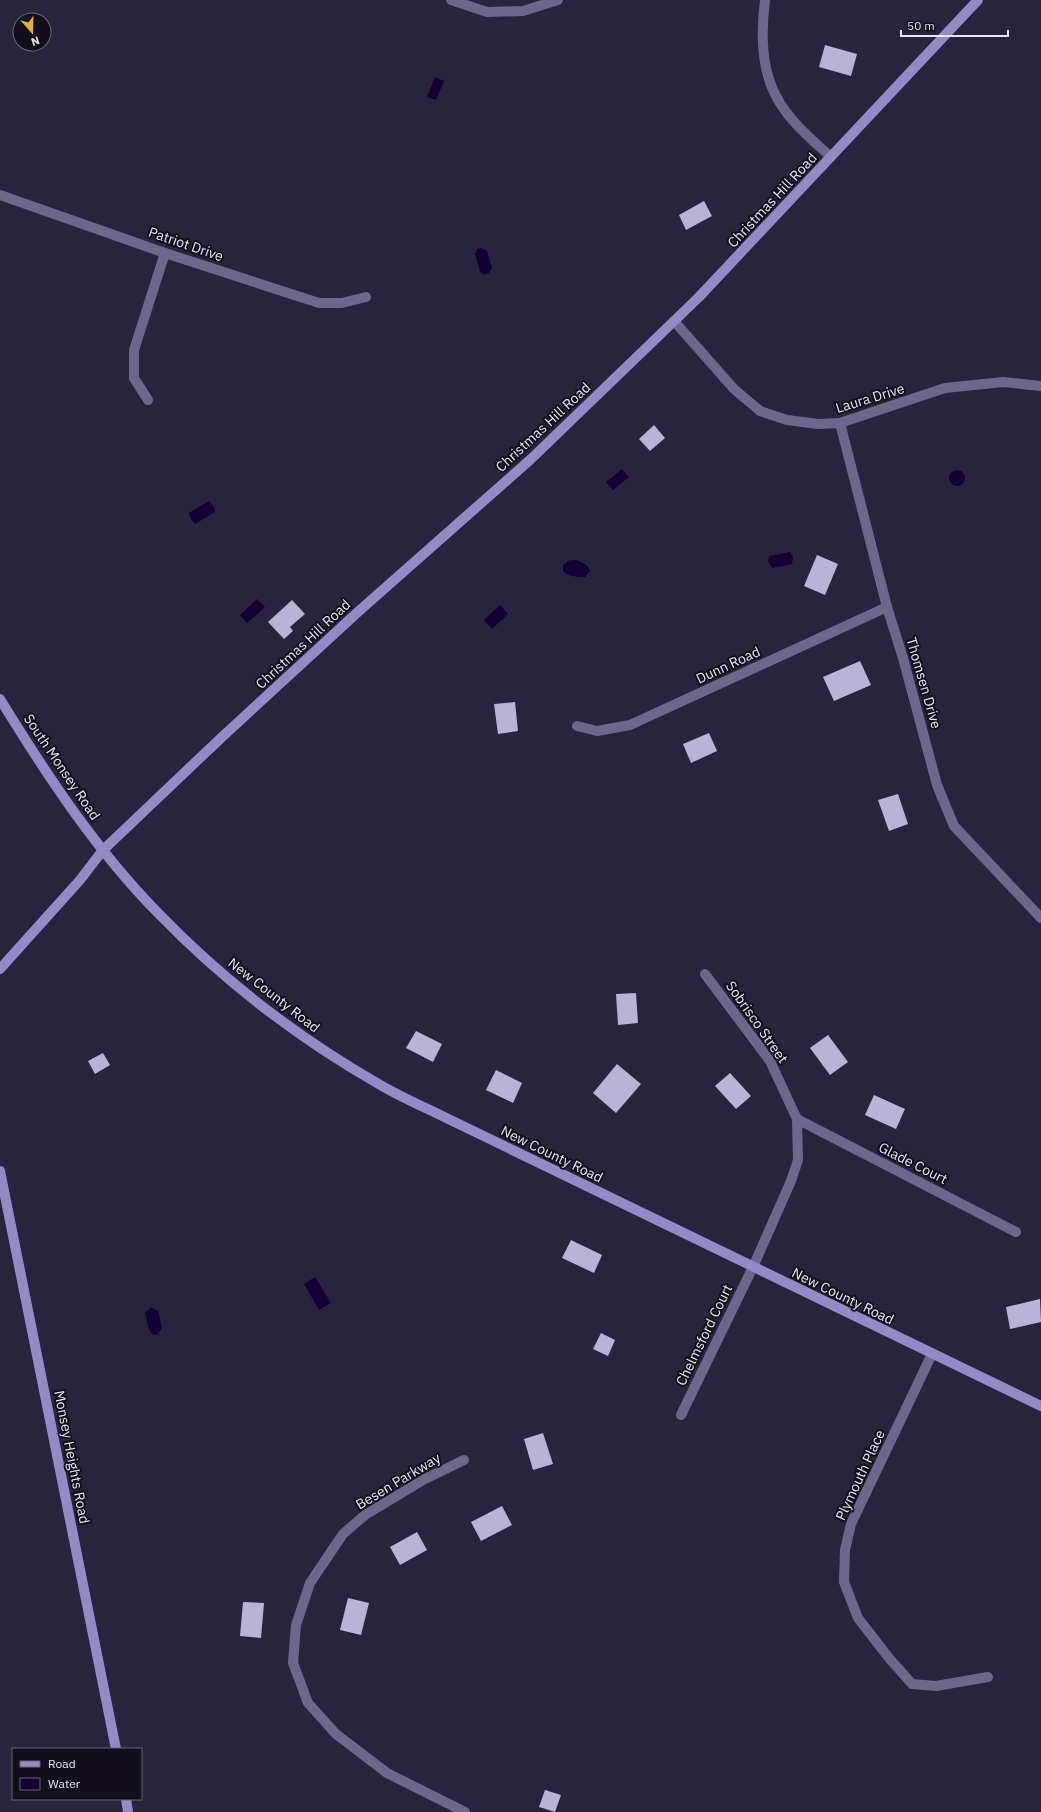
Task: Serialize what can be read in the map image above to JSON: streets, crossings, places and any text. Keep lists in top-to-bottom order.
{
  "streets": {
    "street": [
      "Christmas Hill Road",
      "Patriot Drive",
      "Laura Drive",
      "Dunn Road",
      "Thomsen Drive",
      "South Monsey Road",
      "New County Road",
      "Sobrisco Street",
      "Glade Court",
      "Chelmsford Court",
      "Monsey Heights Road",
      "Plymouth Place",
      "Besen Parkway"
    ]
  },
  "crossings": [
    ["Christmas Hill Road", "Laura Drive"],
    ["Christmas Hill Road", "South Monsey Road"],
    ["Christmas Hill Road", "New County Road"],
    ["Laura Drive", "Thomsen Drive"],
    ["Dunn Road", "Thomsen Drive"],
    ["South Monsey Road", "New County Road"],
    ["New County Road", "Sobrisco Street"],
    ["New County Road", "Chelmsford Court"],
    ["New County Road", "Plymouth Place"],
    ["Sobrisco Street", "Glade Court"],
    ["Sobrisco Street", "Chelmsford Court"]
  ],
  "legend": ["Road", "Water"],
  "scale_bar": "50 m",
  "north": "bottom"
}
